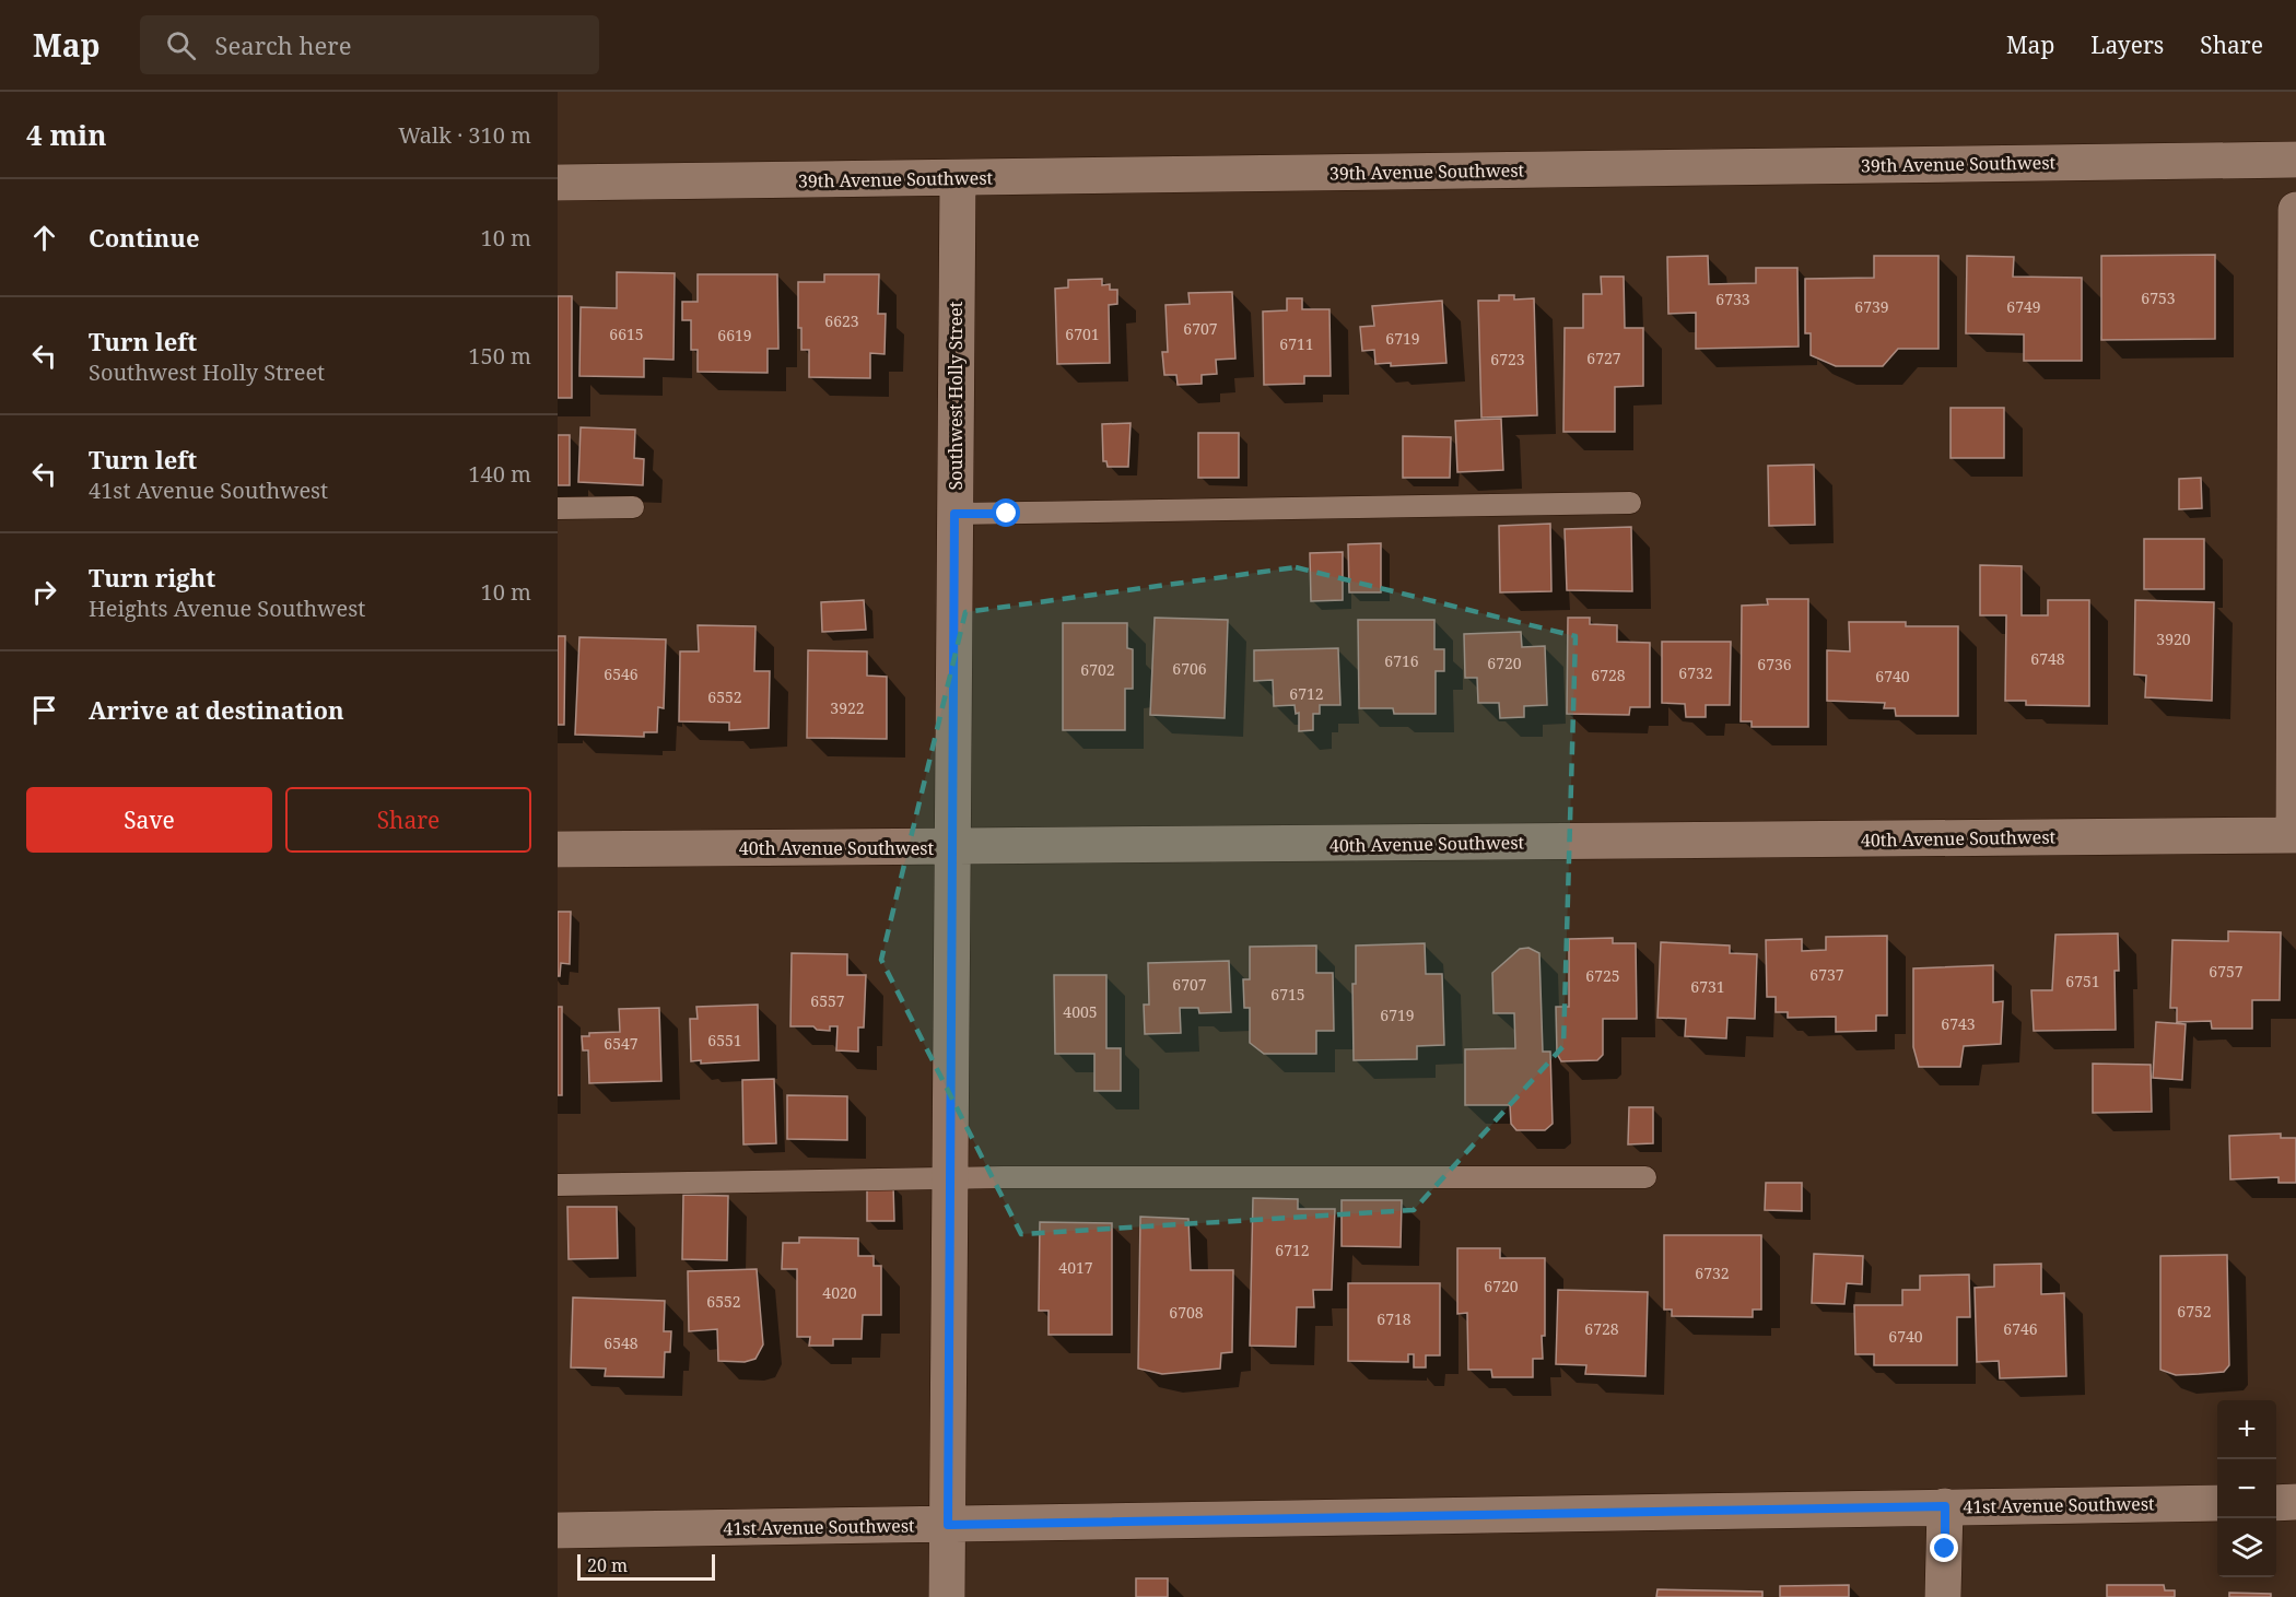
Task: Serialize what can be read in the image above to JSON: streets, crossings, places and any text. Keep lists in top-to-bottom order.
{
  "streets": {
    "street": [
      "39th Avenue Southwest",
      "Southwest Holly Street",
      "40th Avenue Southwest",
      "41st Avenue Southwest"
    ]
  },
  "crossings": [
    ["39th Avenue Southwest", "Southwest Holly Street"],
    ["Southwest Holly Street", "40th Avenue Southwest"],
    ["Southwest Holly Street", "41st Avenue Southwest"]
  ],
  "house_numbers": [
    "6753",
    "6733",
    "6739",
    "6749",
    "6623",
    "6707",
    "6615",
    "6701",
    "6619",
    "6719",
    "6711",
    "6727",
    "6723",
    "3920",
    "6748",
    "6716",
    "6720",
    "6736",
    "6706",
    "6702",
    "6732",
    "6546",
    "6728",
    "6740",
    "6712",
    "6552",
    "3922",
    "6757",
    "6737",
    "6725",
    "6751",
    "6707",
    "6731",
    "6715",
    "6557",
    "4005",
    "6719",
    "6743",
    "6551",
    "6547",
    "6712",
    "4017",
    "6732",
    "6720",
    "4020",
    "6552",
    "6752",
    "6708",
    "6718",
    "6728",
    "6746",
    "6740",
    "6548"
  ],
  "scale_bar": "20 m",
  "page": {
    "header": "Map",
    "search": "Search here",
    "nav": ["Map", "Layers", "Share"],
    "heading": ["4 min", "Walk · 310 m"],
    "list": [
      ["Continue", "10 m"],
      ["Turn left", "Southwest Holly Street", "150 m"],
      ["Turn left", "41st Avenue Southwest", "140 m"],
      ["Turn right", "Heights Avenue Southwest", "10 m"],
      "Arrive at destination"
    ],
    "buttons": ["Save", "Share"],
    "map_buttons": ["+", "−"],
    "scale": "20 m"
  }
}
